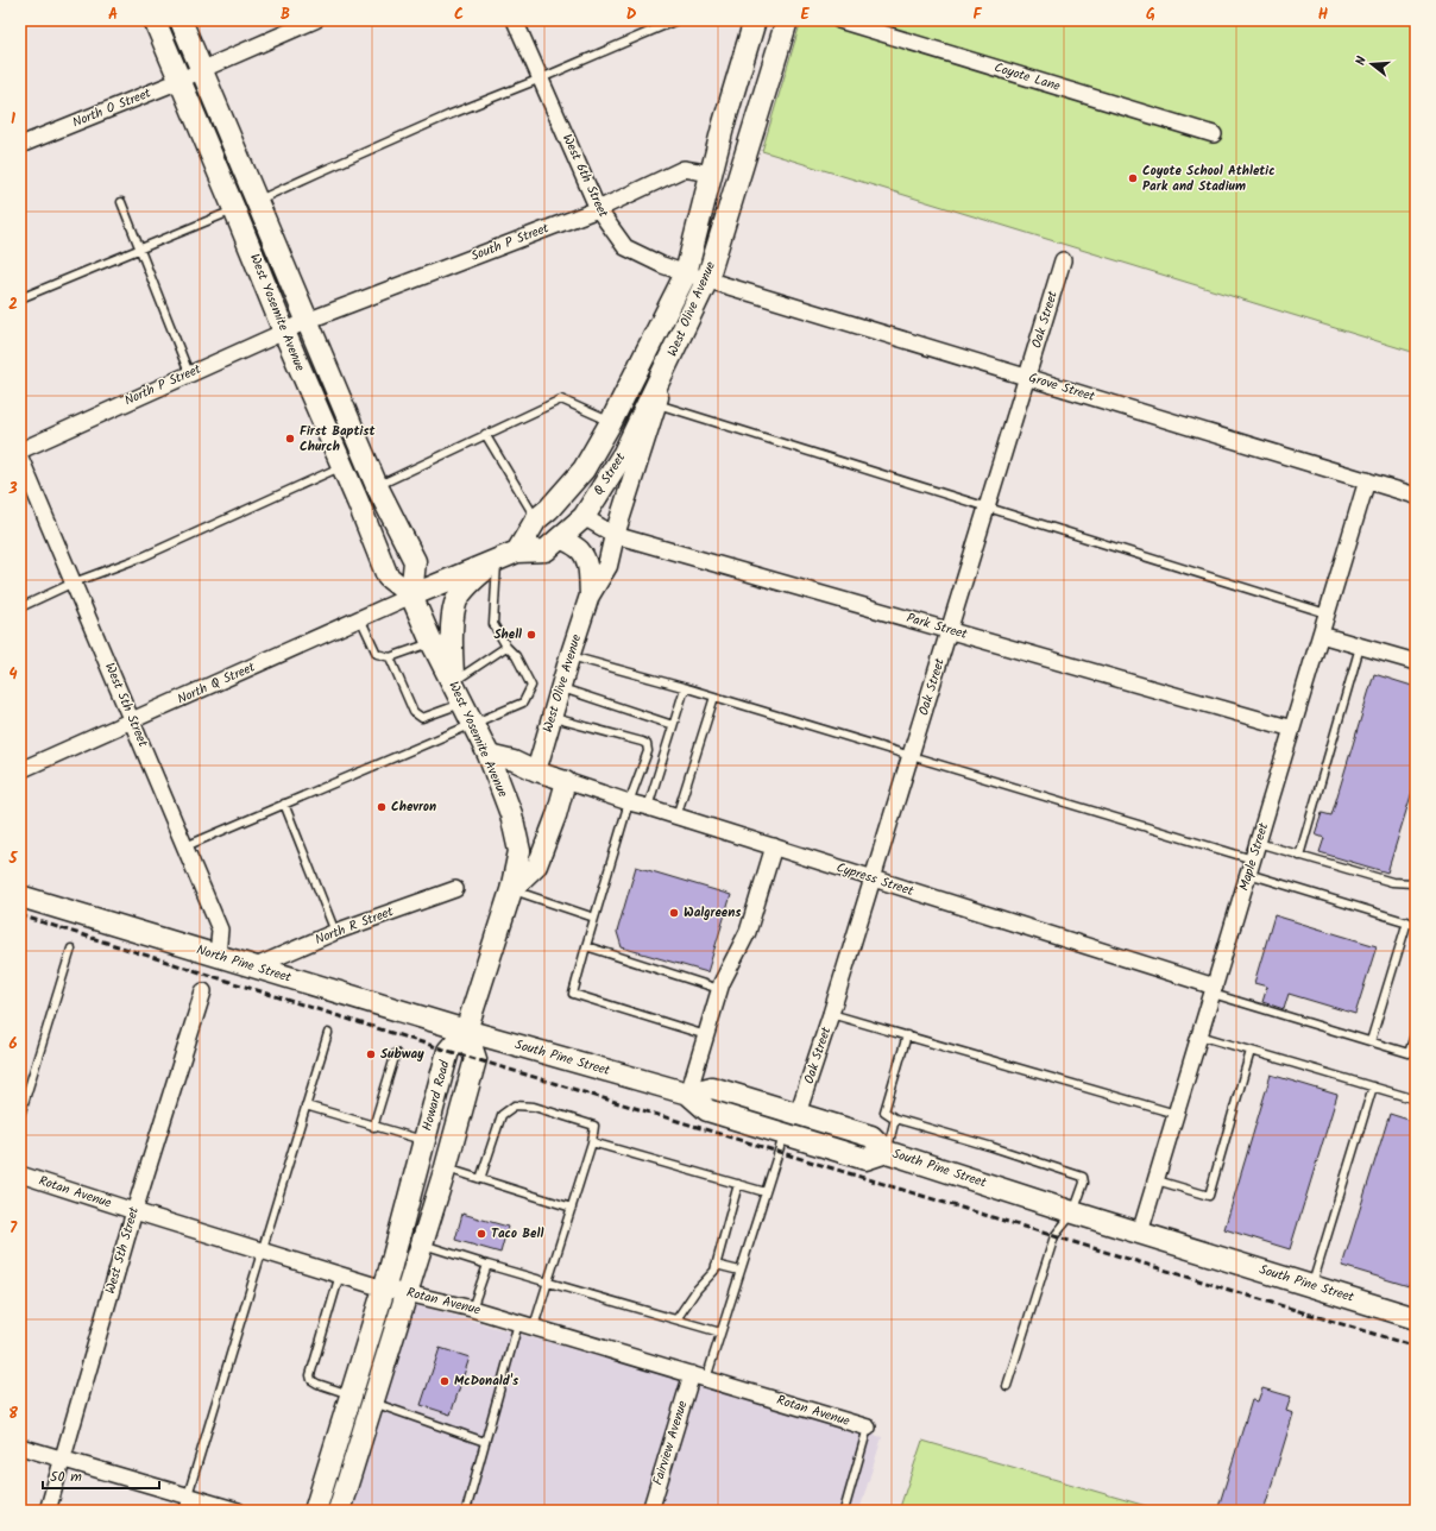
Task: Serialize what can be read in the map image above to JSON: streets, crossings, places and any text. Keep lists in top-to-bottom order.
{
  "streets": {
    "main road": [
      "West Olive Avenue",
      "West Yosemite Avenue",
      "Q Street",
      "North Pine Street",
      "South Pine Street",
      "Howard Road"
    ],
    "street": [
      "Coyote Lane",
      "North O Street",
      "West 6th Street",
      "South P Street",
      "Oak Street",
      "North P Street",
      "Grove Street",
      "Park Street",
      "North Q Street",
      "West 5th Street",
      "Maple Street",
      "Cypress Street",
      "North R Street",
      "Rotan Avenue",
      "Fairview Avenue"
    ]
  },
  "crossings": [
    ["North O Street", "West Yosemite Avenue"],
    ["West 6th Street", "South P Street"],
    ["West 6th Street", "West Olive Avenue"],
    ["West 6th Street", "Grove Street"],
    ["South P Street", "West Olive Avenue"],
    ["South P Street", "West Yosemite Avenue"],
    ["South P Street", "North P Street"],
    ["West Olive Avenue", "Grove Street"],
    ["West Olive Avenue", "Q Street"],
    ["West Olive Avenue", "Park Street"],
    ["West Olive Avenue", "Cypress Street"],
    ["West Yosemite Avenue", "North P Street"],
    ["West Yosemite Avenue", "Q Street"],
    ["West Yosemite Avenue", "North Q Street"],
    ["West Yosemite Avenue", "Cypress Street"],
    ["Oak Street", "Grove Street"],
    ["Oak Street", "Park Street"],
    ["Oak Street", "Cypress Street"],
    ["Grove Street", "Maple Street"],
    ["Q Street", "Park Street"],
    ["Q Street", "North Q Street"],
    ["Park Street", "Maple Street"],
    ["North Q Street", "West 5th Street"],
    ["West 5th Street", "North Pine Street"],
    ["West 5th Street", "Rotan Avenue"],
    ["Maple Street", "Cypress Street"],
    ["Maple Street", "South Pine Street"],
    ["North R Street", "North Pine Street"],
    ["North Pine Street", "South Pine Street"],
    ["North Pine Street", "Howard Road"],
    ["South Pine Street", "Howard Road"],
    ["Howard Road", "Rotan Avenue"],
    ["Rotan Avenue", "Fairview Avenue"]
  ],
  "places": [
    "Coyote School Athletic Park and Stadium",
    "First Baptist Church",
    "Shell",
    "Chevron",
    "Walgreens",
    "Subway",
    "Taco Bell",
    "McDonald's"
  ],
  "scale_bar": "50 m",
  "north": "left",
  "grid": {
    "columns": [
      "A",
      "B",
      "C",
      "D",
      "E",
      "F",
      "G",
      "H"
    ],
    "rows": [
      "1",
      "2",
      "3",
      "4",
      "5",
      "6",
      "7",
      "8"
    ]
  }
}
